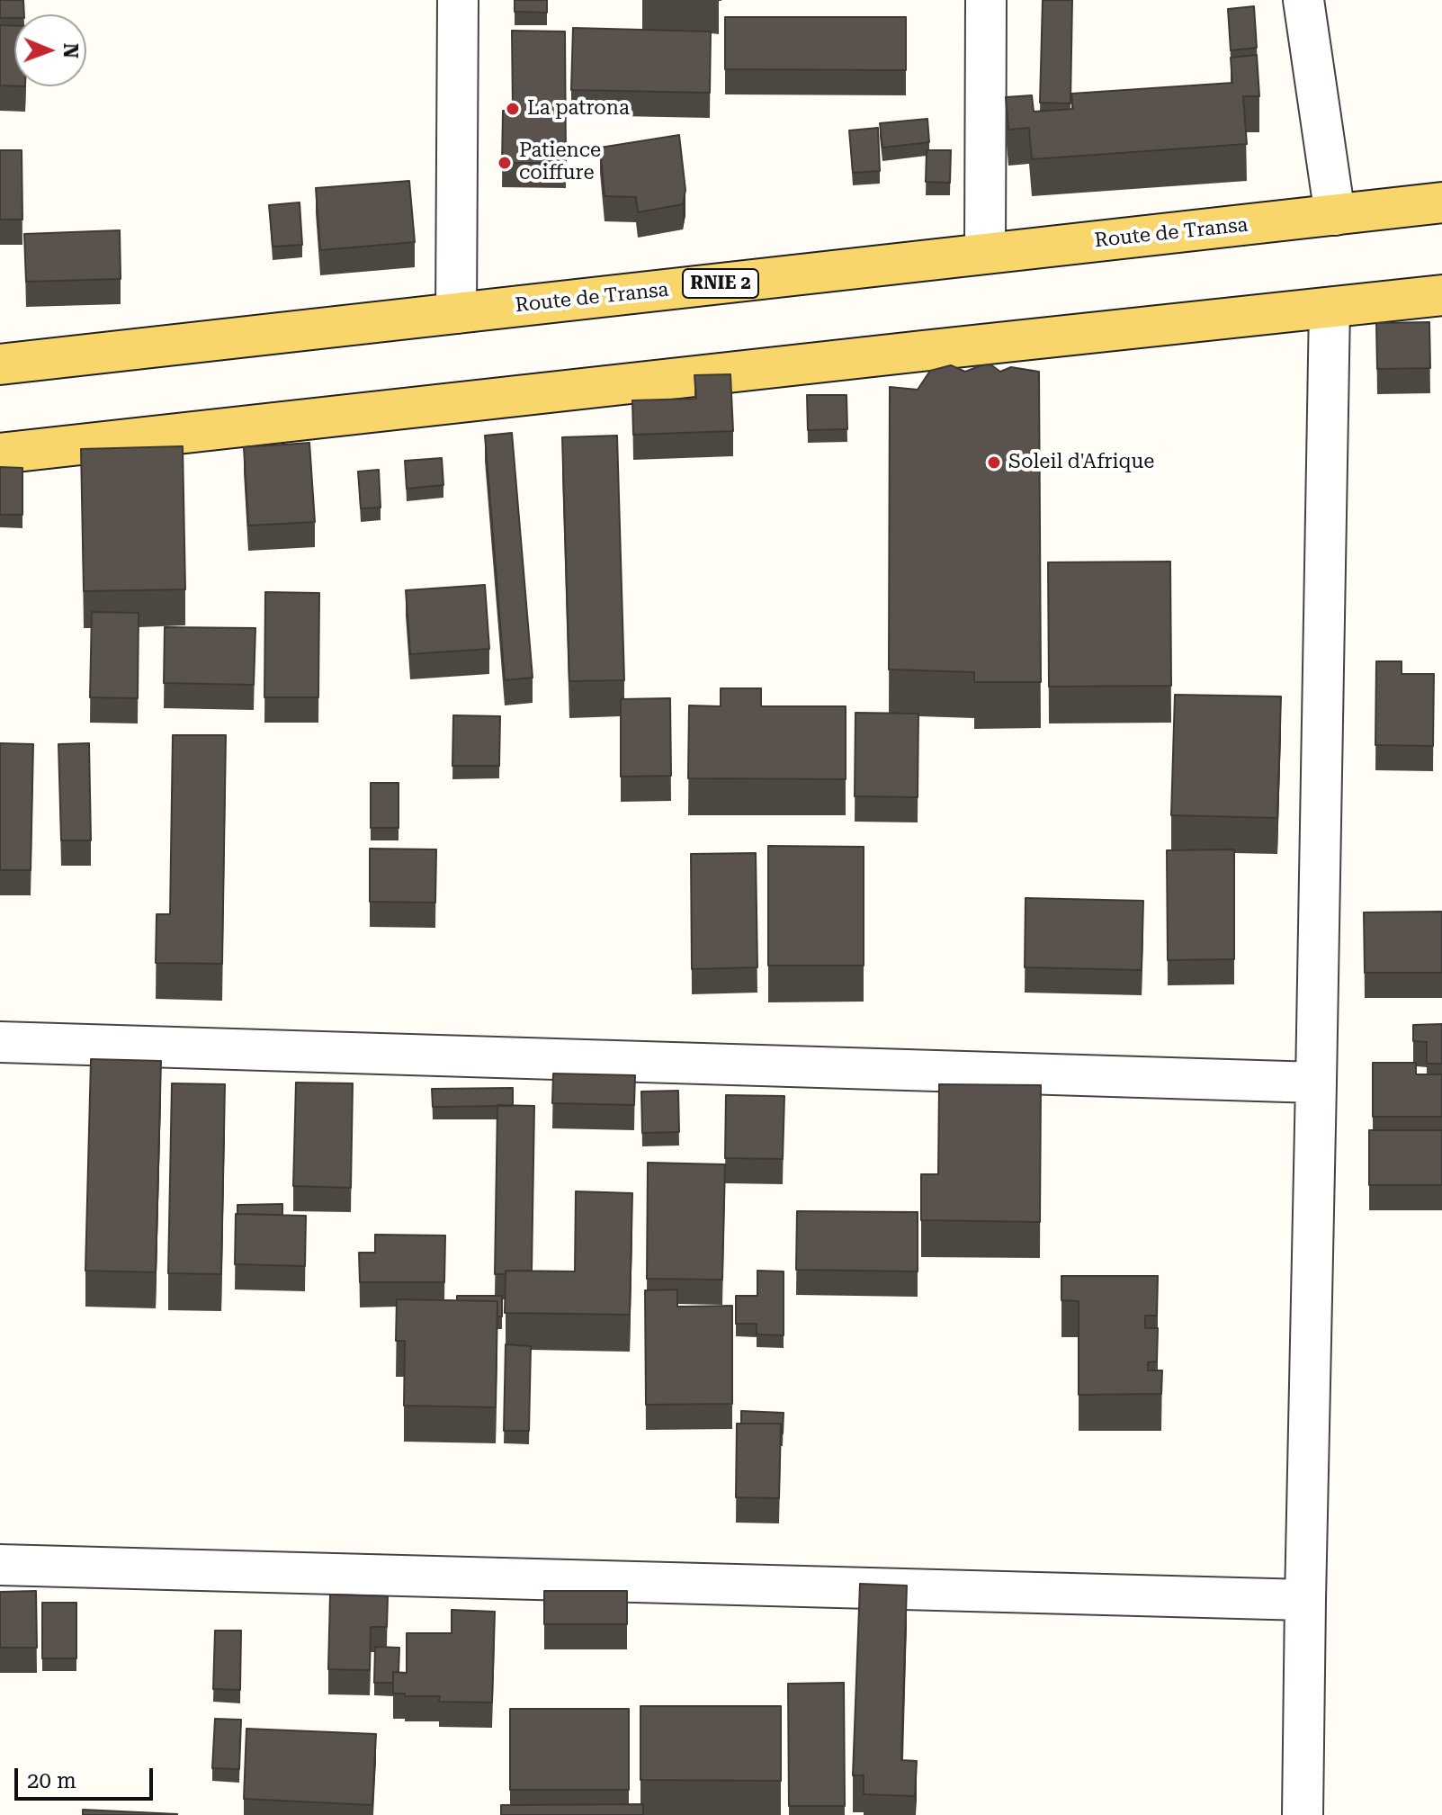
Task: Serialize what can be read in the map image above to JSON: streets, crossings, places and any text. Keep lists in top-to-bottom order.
{
  "streets": {
    "main road": ["Route de Transa", "RNIE 2"]
  },
  "places": ["La patrona", "Patience coiffure", "Soleil d'Afrique"],
  "scale_bar": "20 m",
  "north": "right"
}
